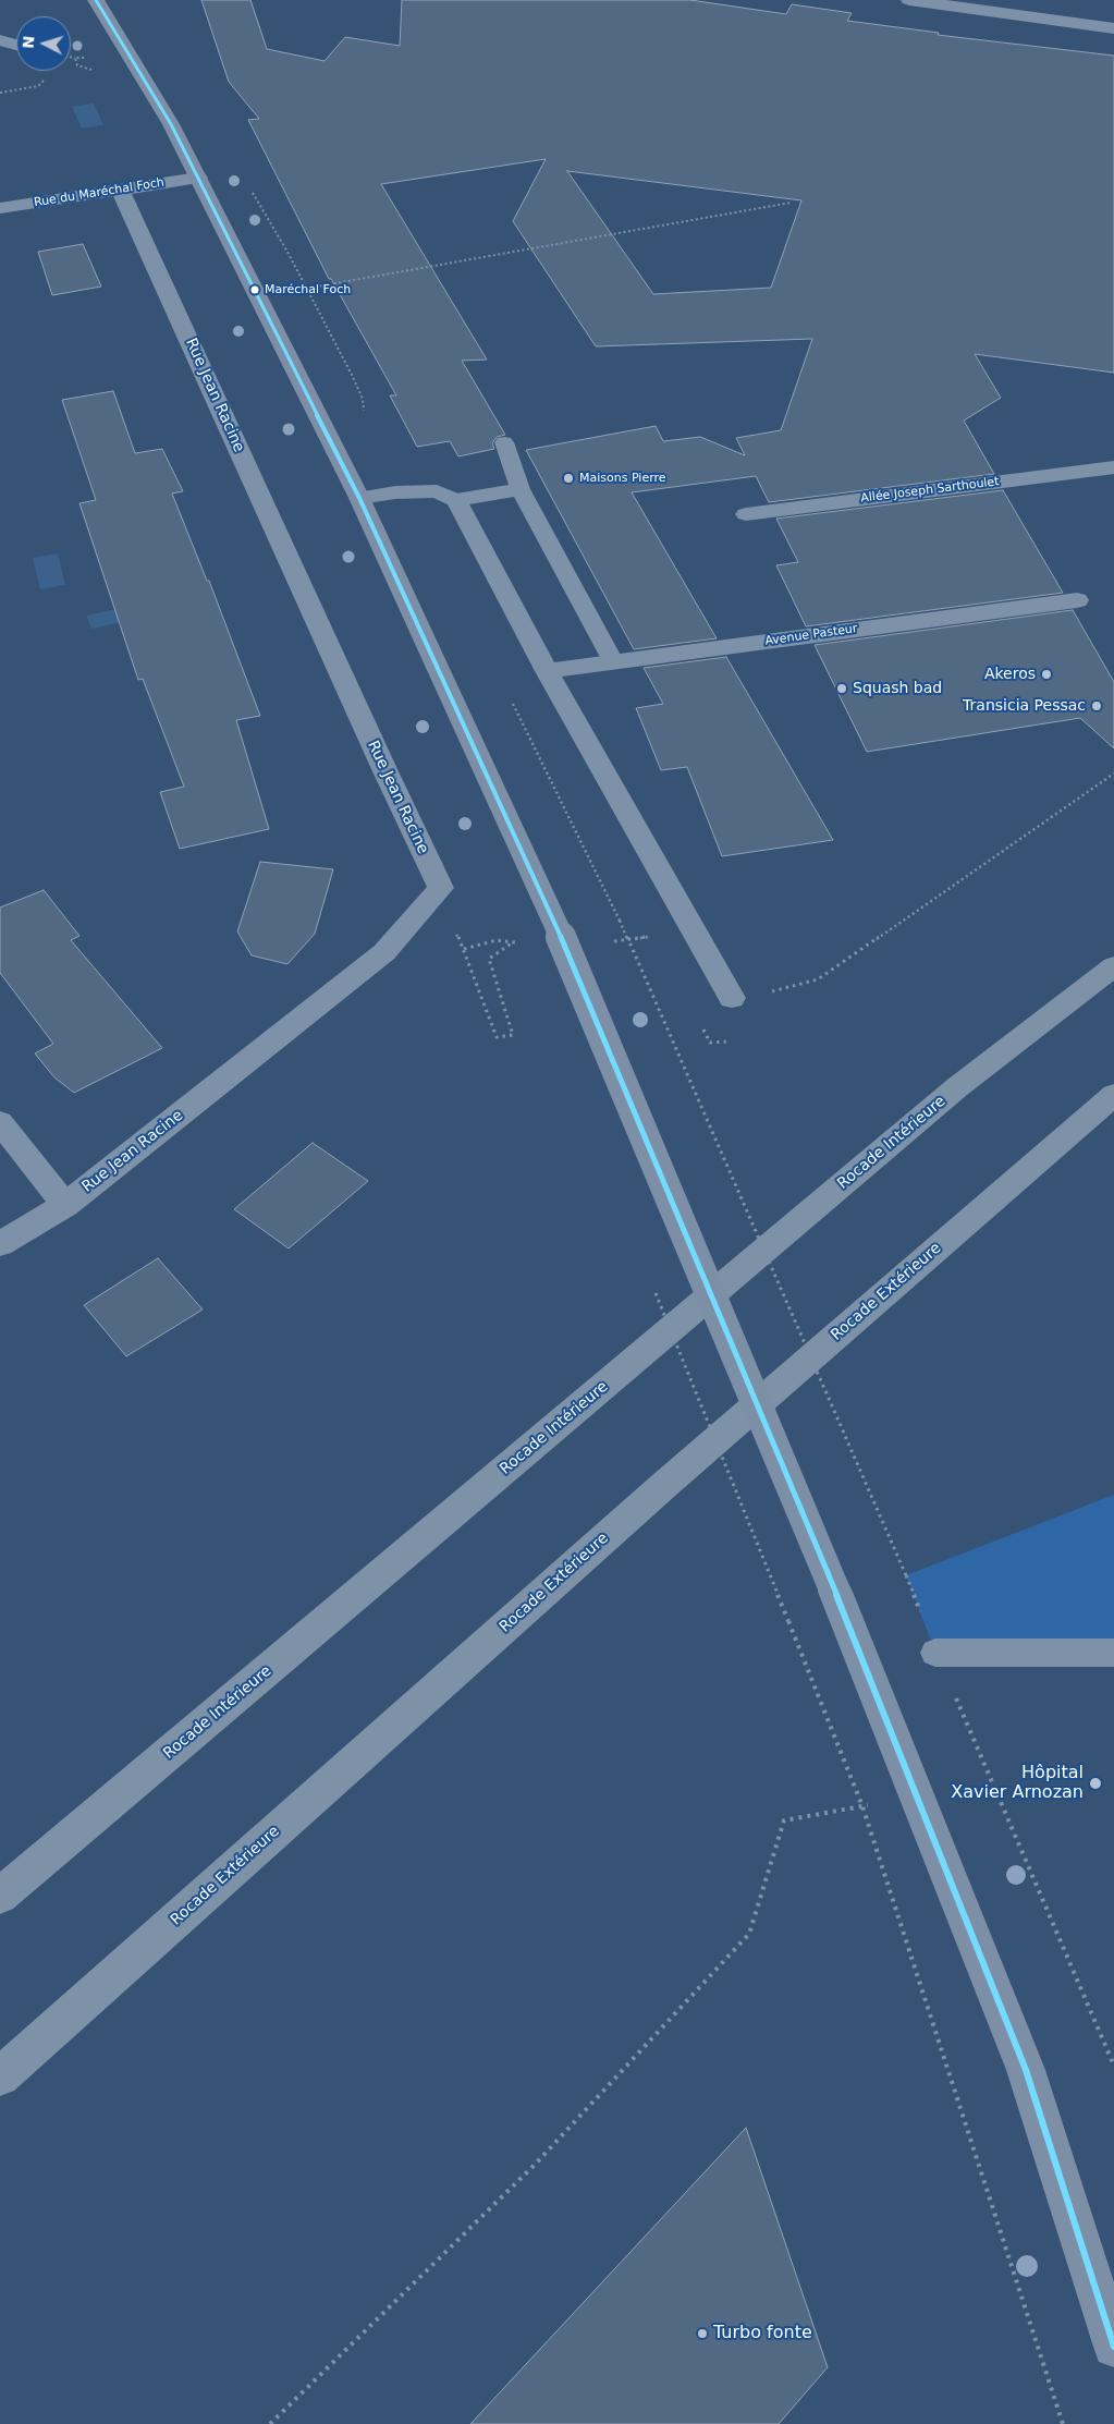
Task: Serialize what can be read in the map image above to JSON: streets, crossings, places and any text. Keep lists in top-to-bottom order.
{
  "streets": {
    "highway": ["Rocade Intérieure", "Rocade Extérieure"],
    "street": [
      "Rue du Maréchal Foch",
      "Rue Jean Racine",
      "Allée Joseph Sarthoulet",
      "Avenue Pasteur"
    ]
  },
  "crossings": [
    ["Rue du Maréchal Foch", "Rue Jean Racine"]
  ],
  "places": [
    "Maréchal Foch",
    "Maisons Pierre",
    "Akeros",
    "Squash bad",
    "Transicia Pessac",
    "Hôpital Xavier Arnozan",
    "Turbo fonte"
  ],
  "north": "left"
}
